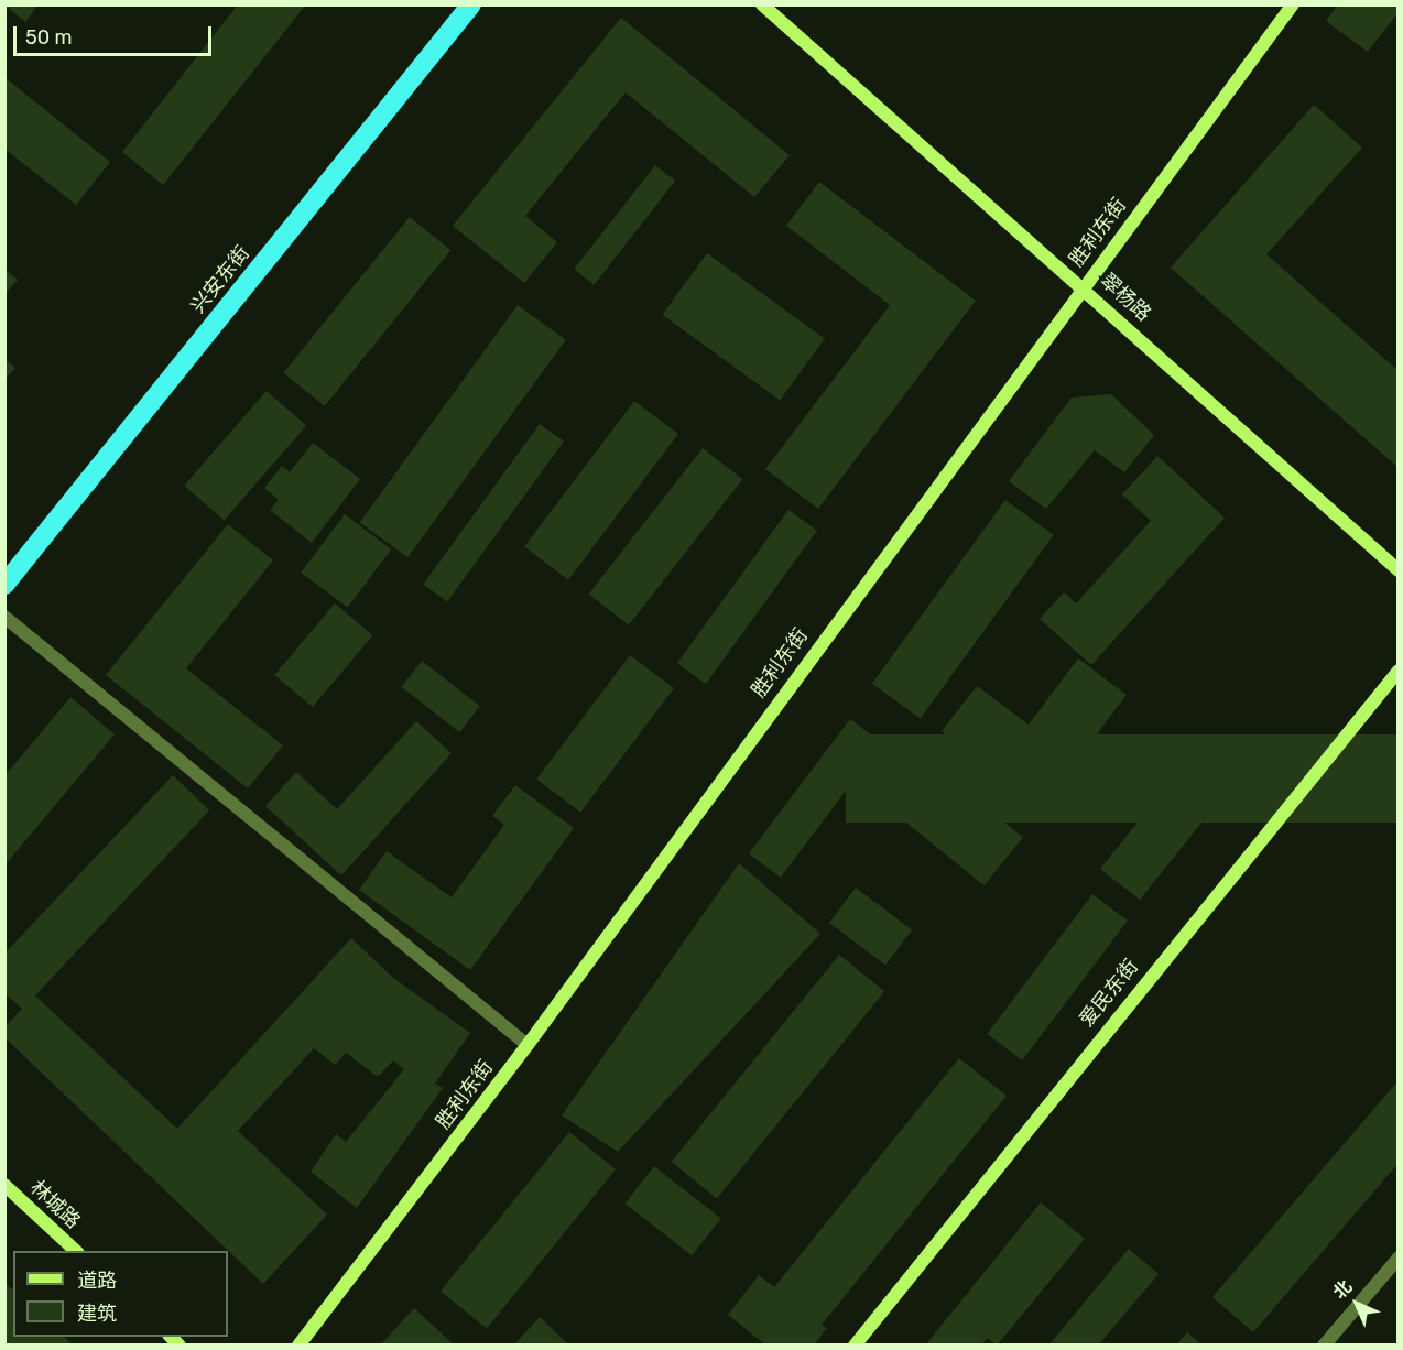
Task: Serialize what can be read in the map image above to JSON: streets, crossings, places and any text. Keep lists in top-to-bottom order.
{
  "streets": {
    "highway": ["兴安东街"],
    "street": [
      "胜利东街",
      "翠杨路",
      "爱民东街",
      "林城路"
    ]
  },
  "crossings": [
    ["胜利东街", "翠杨路"]
  ],
  "legend": ["道路", "建筑"],
  "scale_bar": "50 m",
  "north": "top left"
}
